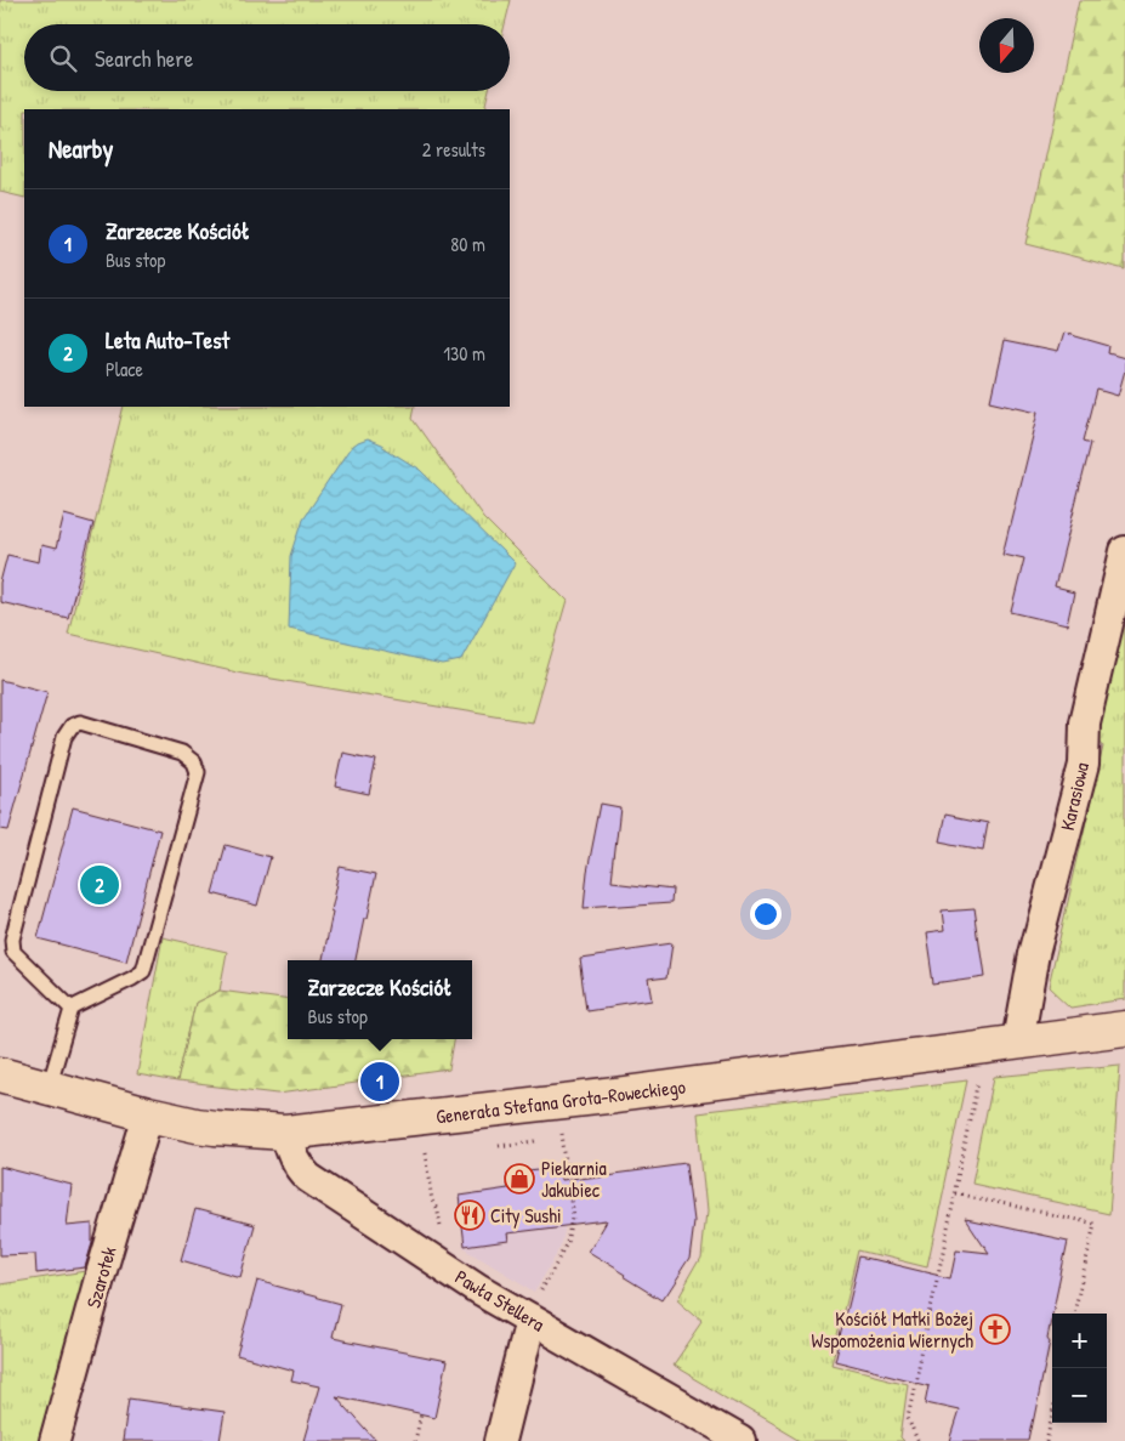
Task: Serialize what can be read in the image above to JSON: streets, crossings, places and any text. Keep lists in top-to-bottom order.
{
  "streets": {
    "street": [
      "Karasiowa",
      "Generała Stefana Grota-Roweckiego",
      "Szarotek",
      "Pawła Stellera"
    ]
  },
  "crossings": [
    ["Karasiowa", "Generała Stefana Grota-Roweckiego"],
    ["Generała Stefana Grota-Roweckiego", "Szarotek"],
    ["Generała Stefana Grota-Roweckiego", "Pawła Stellera"]
  ],
  "places": {
    "shop": ["Piekarnia Jakubiec"],
    "restaurant": ["City Sushi"],
    "church": ["Kościół Matki Bożej Wspomożenia Wiernych"]
  },
  "north": "bottom",
  "page": {
    "search": "Search here",
    "heading": ["Nearby", "2 results"],
    "list": [
      {
        "mark": "1",
        "name": "Zarzecze Kościół",
        "note": "Bus stop",
        "value": "80 m"
      },
      {
        "mark": "2",
        "name": "Leta Auto-Test",
        "note": "Place",
        "value": "130 m"
      }
    ],
    "pins": ["2", "1"],
    "popup": ["Zarzecze Kościół", "Bus stop"],
    "map_buttons": ["+", "−"]
  }
}
